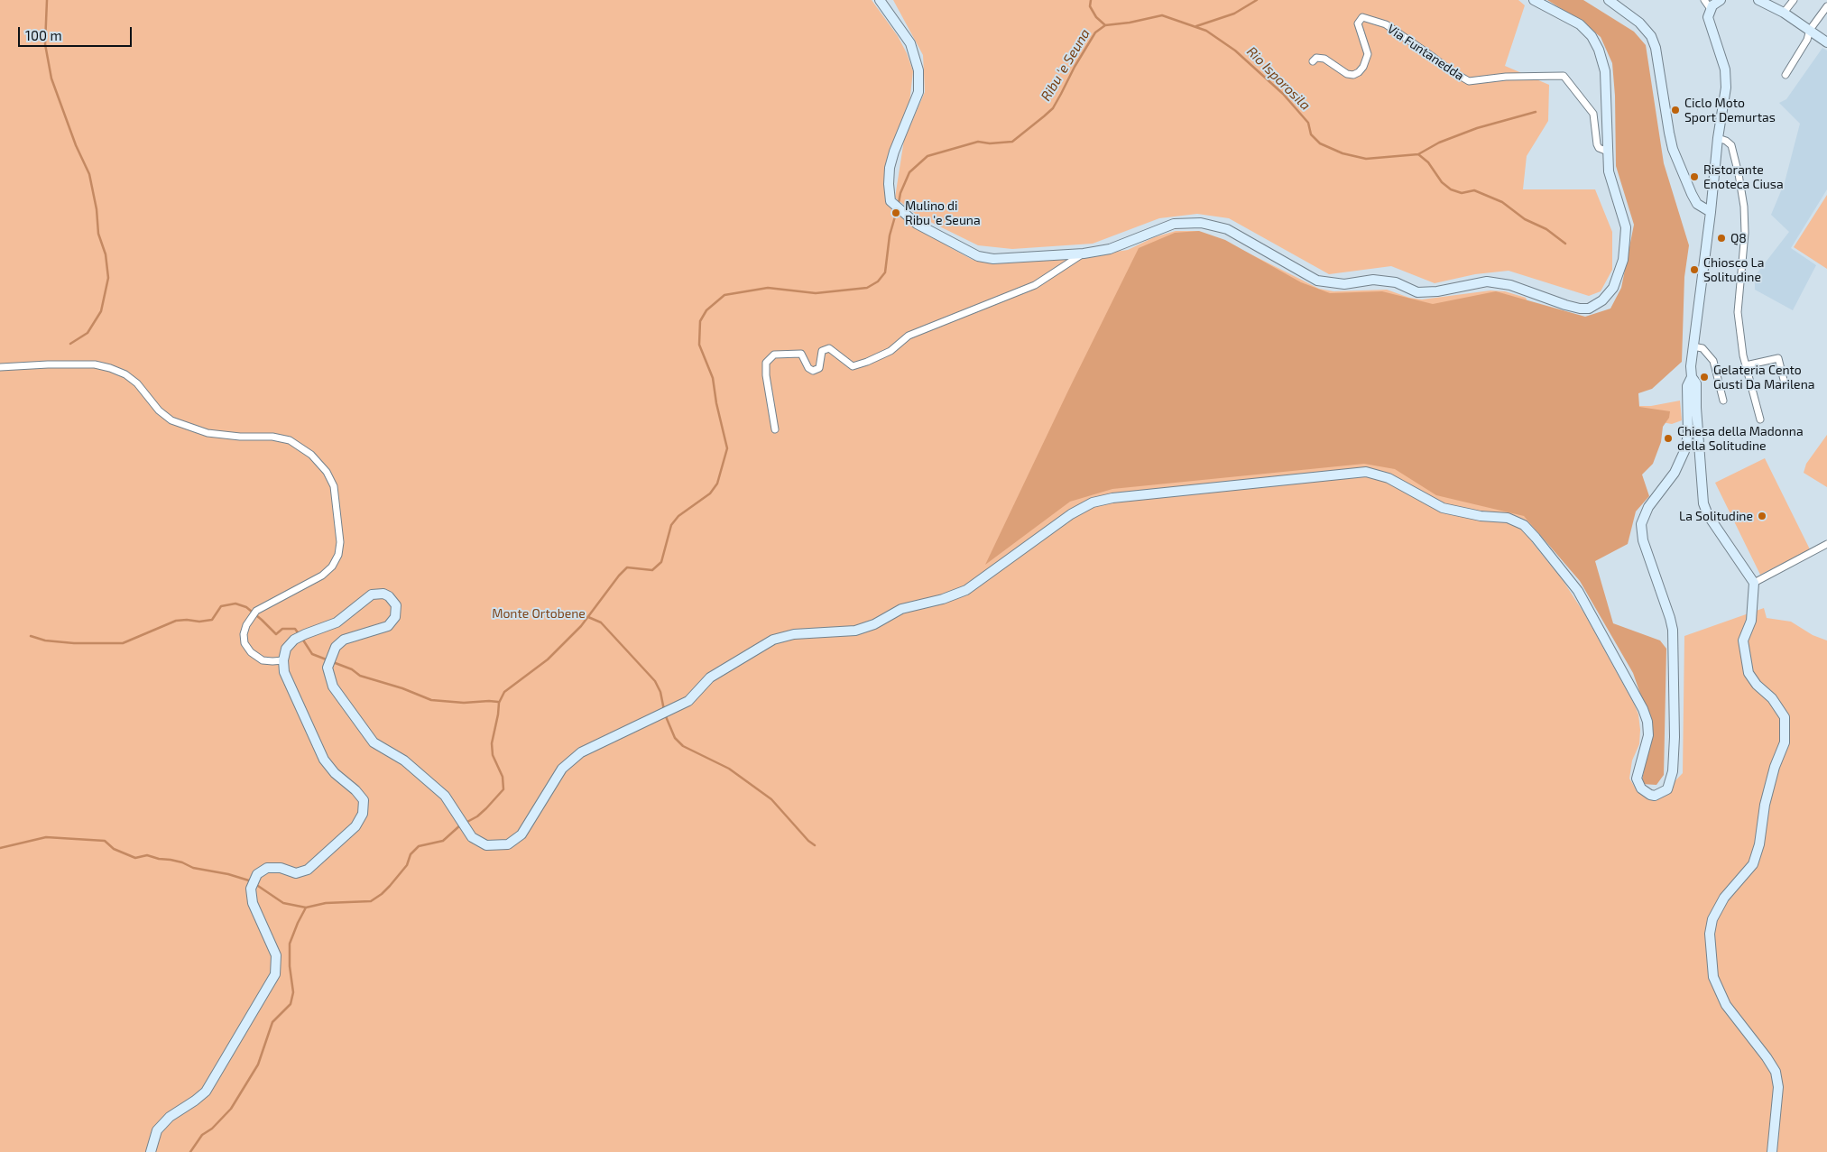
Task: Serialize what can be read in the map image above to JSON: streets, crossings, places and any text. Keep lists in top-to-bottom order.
{
  "streets": {
    "street": ["Via Funtanedda"]
  },
  "water": ["Ribu 'e Seuna", "Rio Isporosila"],
  "parks": ["Monte Ortobene"],
  "places": [
    "Ciclo Moto Sport Demurtas",
    "Ristorante Enoteca Ciusa",
    "Mulino di Ribu 'e Seuna",
    "Q8",
    "Chiosco La Solitudine",
    "Gelateria Cento Gusti Da Marilena",
    "Chiesa della Madonna della Solitudine",
    "La Solitudine"
  ],
  "scale_bar": "100 m"
}
